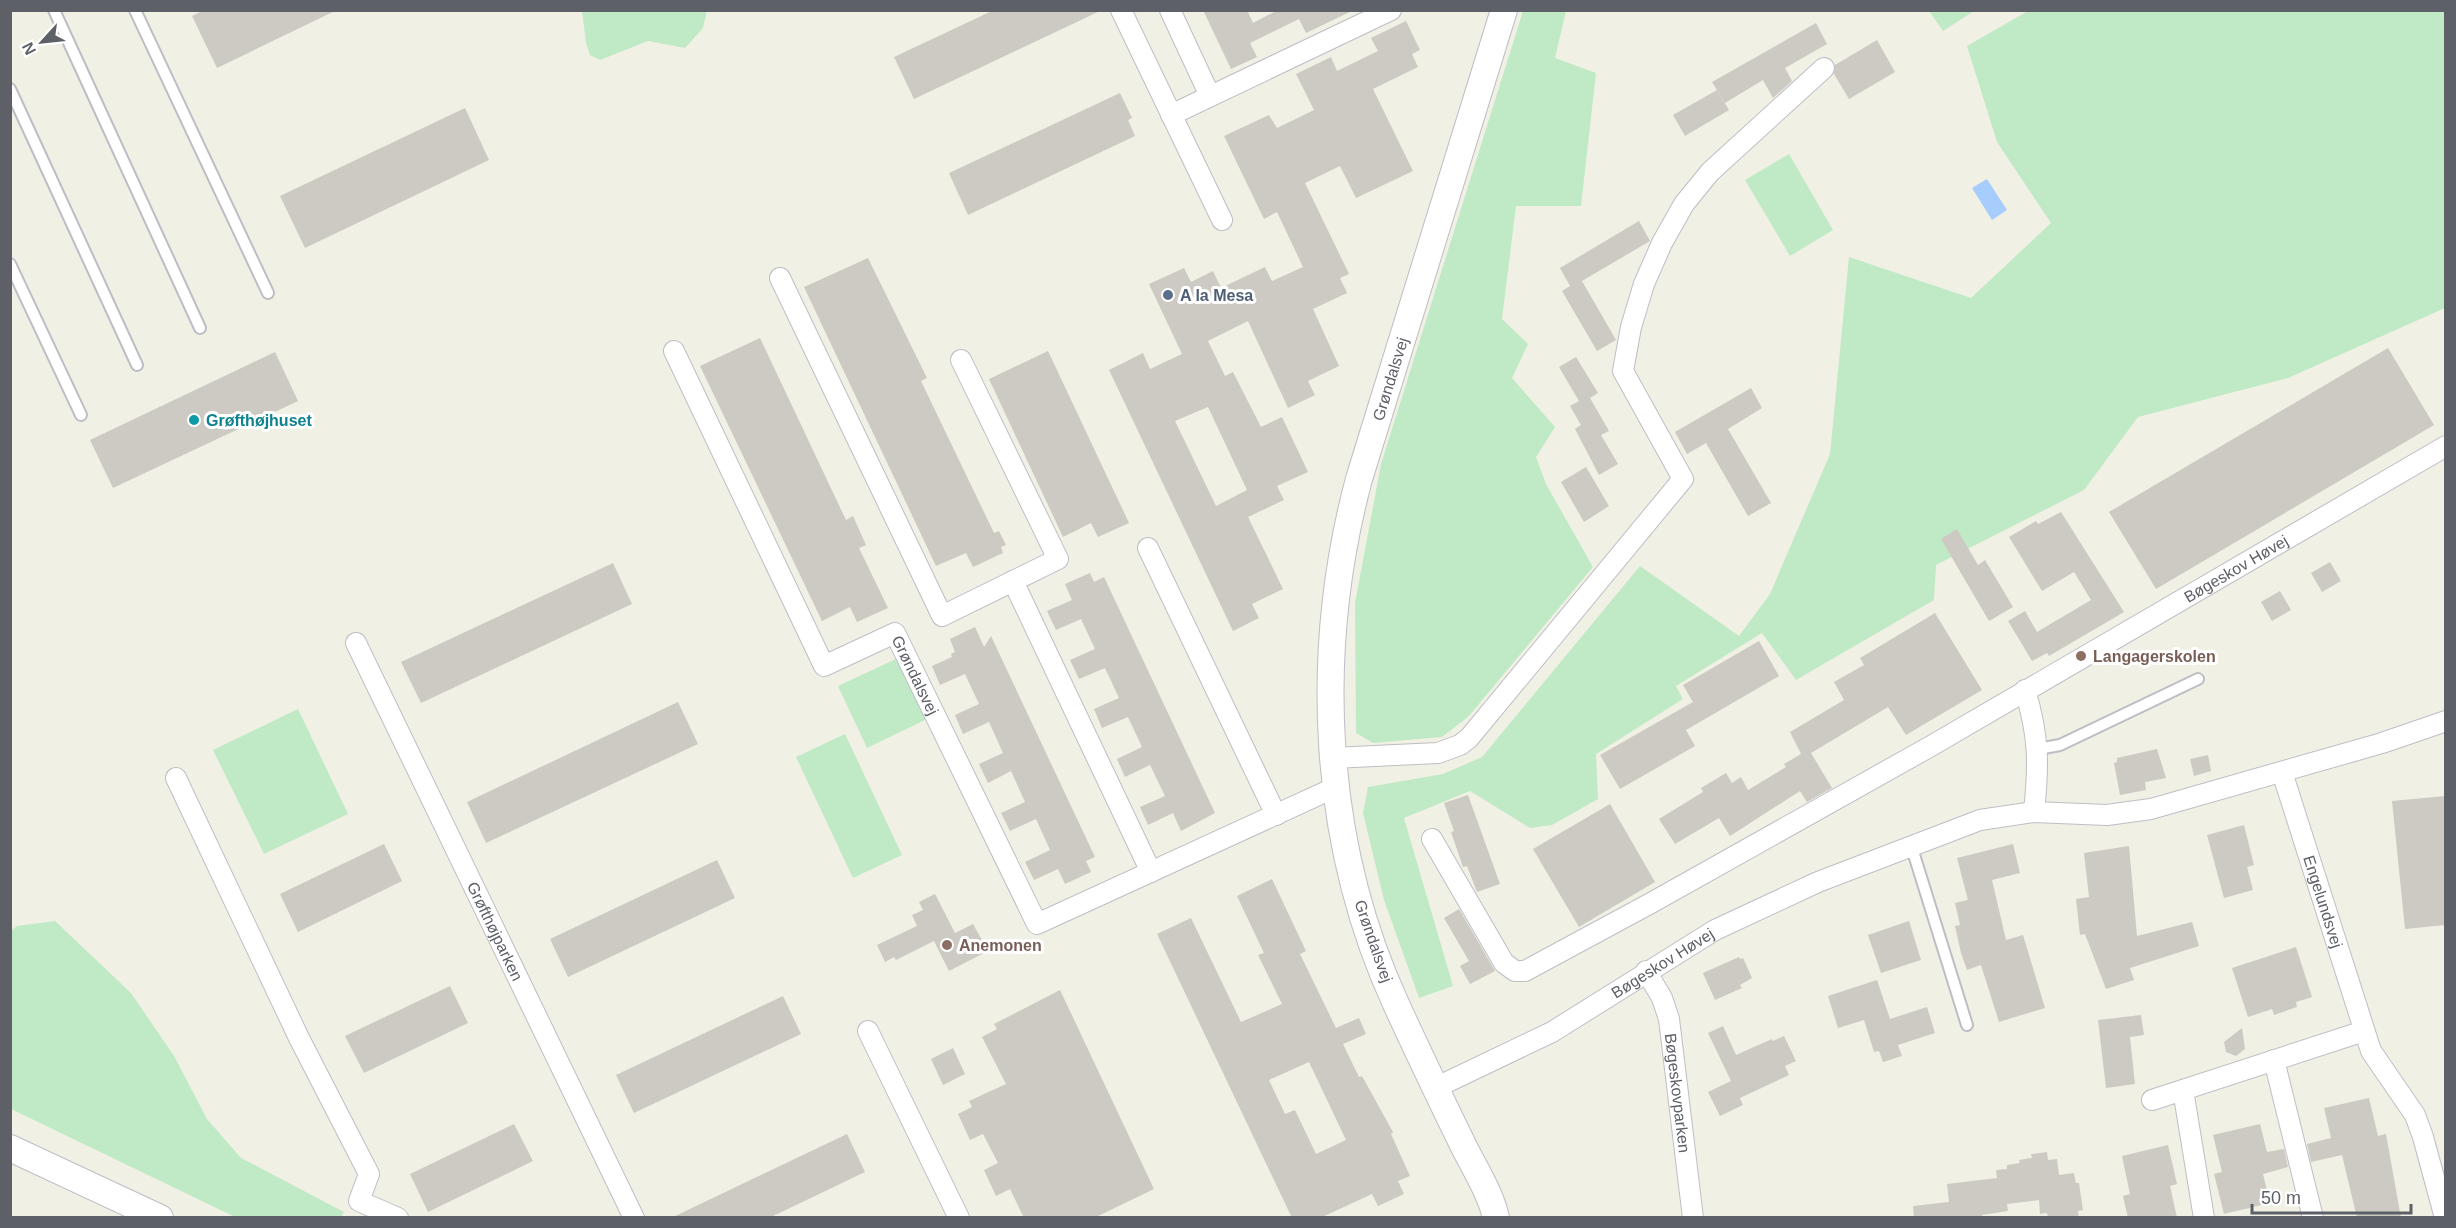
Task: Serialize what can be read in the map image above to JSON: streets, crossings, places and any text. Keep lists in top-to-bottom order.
{
  "streets": {
    "street": [
      "Grøndalsvej",
      "Bøgeskov Høvej",
      "Engelundsvej",
      "Grøfthøjparken",
      "Bøgeskovparken"
    ]
  },
  "crossings": [
    ["Grøndalsvej", "Bøgeskov Høvej"],
    ["Bøgeskov Høvej", "Engelundsvej"],
    ["Bøgeskov Høvej", "Bøgeskovparken"]
  ],
  "places": [
    "A la Mesa",
    "Grøfthøjhuset",
    "Langagerskolen",
    "Anemonen"
  ],
  "scale_bar": "50 m",
  "north": "bottom left"
}
